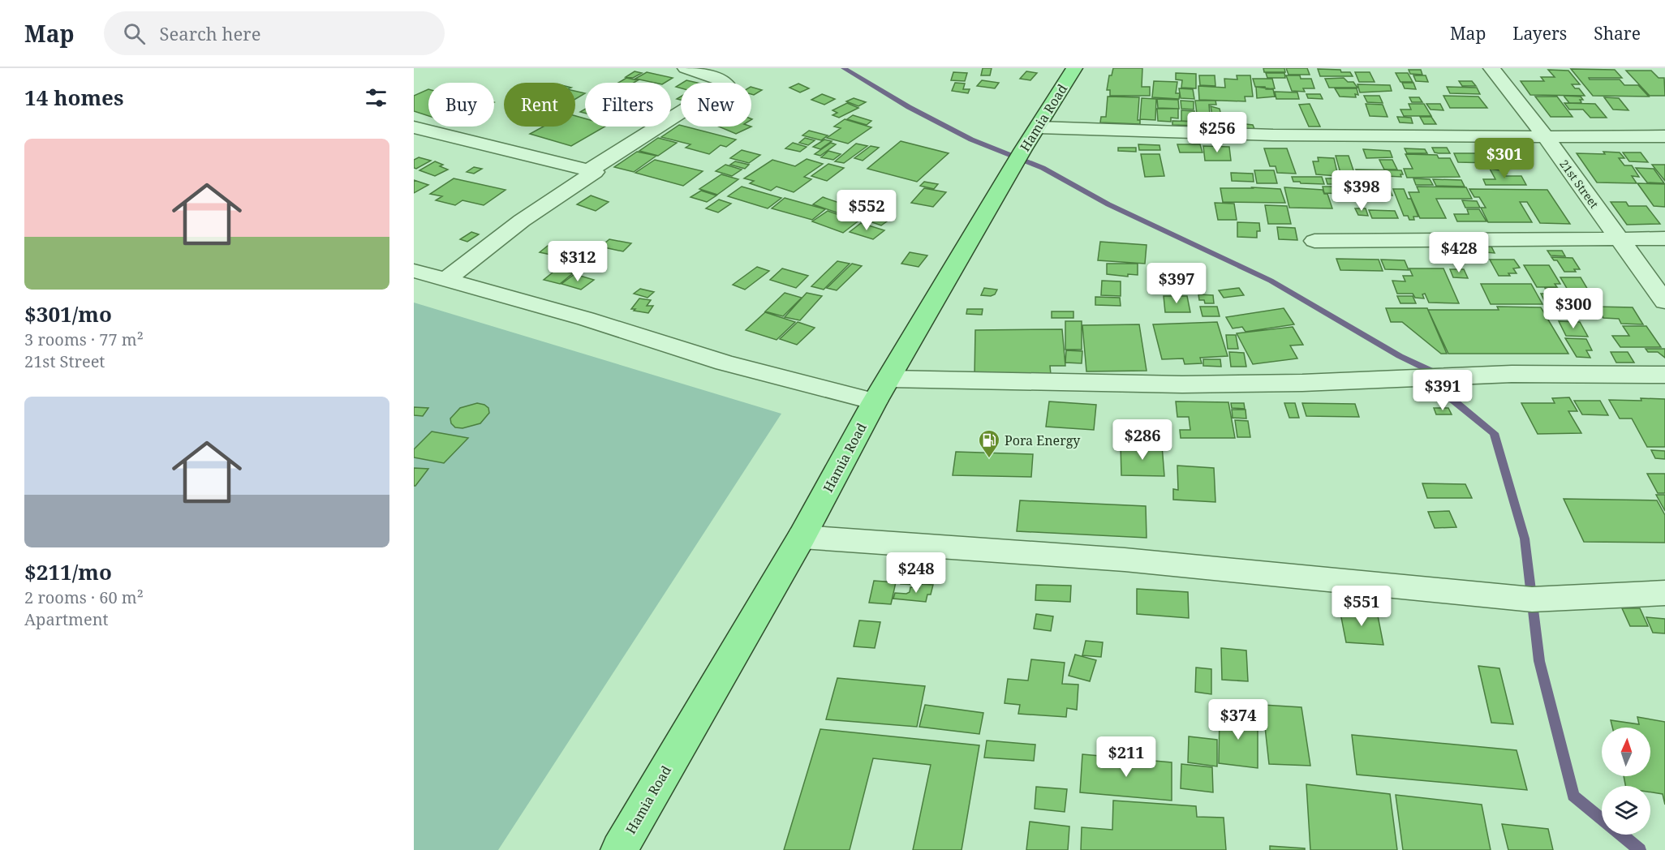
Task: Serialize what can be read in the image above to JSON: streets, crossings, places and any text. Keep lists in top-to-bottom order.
{
  "streets": {
    "main road": ["Hamia Road"],
    "street": ["21st Street"]
  },
  "places": {
    "fuel station": ["Pora Energy"]
  },
  "north": "top",
  "page": {
    "header": "Map",
    "search": "Search here",
    "nav": ["Map", "Layers", "Share"],
    "heading": "14 homes",
    "chip": [
      "Buy",
      "Rent",
      "Filters",
      "New"
    ],
    "price": [
      "$256",
      "$301",
      "$398",
      "$552",
      "$428",
      "$312",
      "$397",
      "$300",
      "$391",
      "$286",
      "$248",
      "$551",
      "$374",
      "$211"
    ],
    "list": [
      {
        "name": "$301/mo",
        "note": "3 rooms · 77 m² · 21st Street"
      },
      {
        "name": "$211/mo",
        "note": "2 rooms · 60 m² · Apartment"
      }
    ]
  }
}
